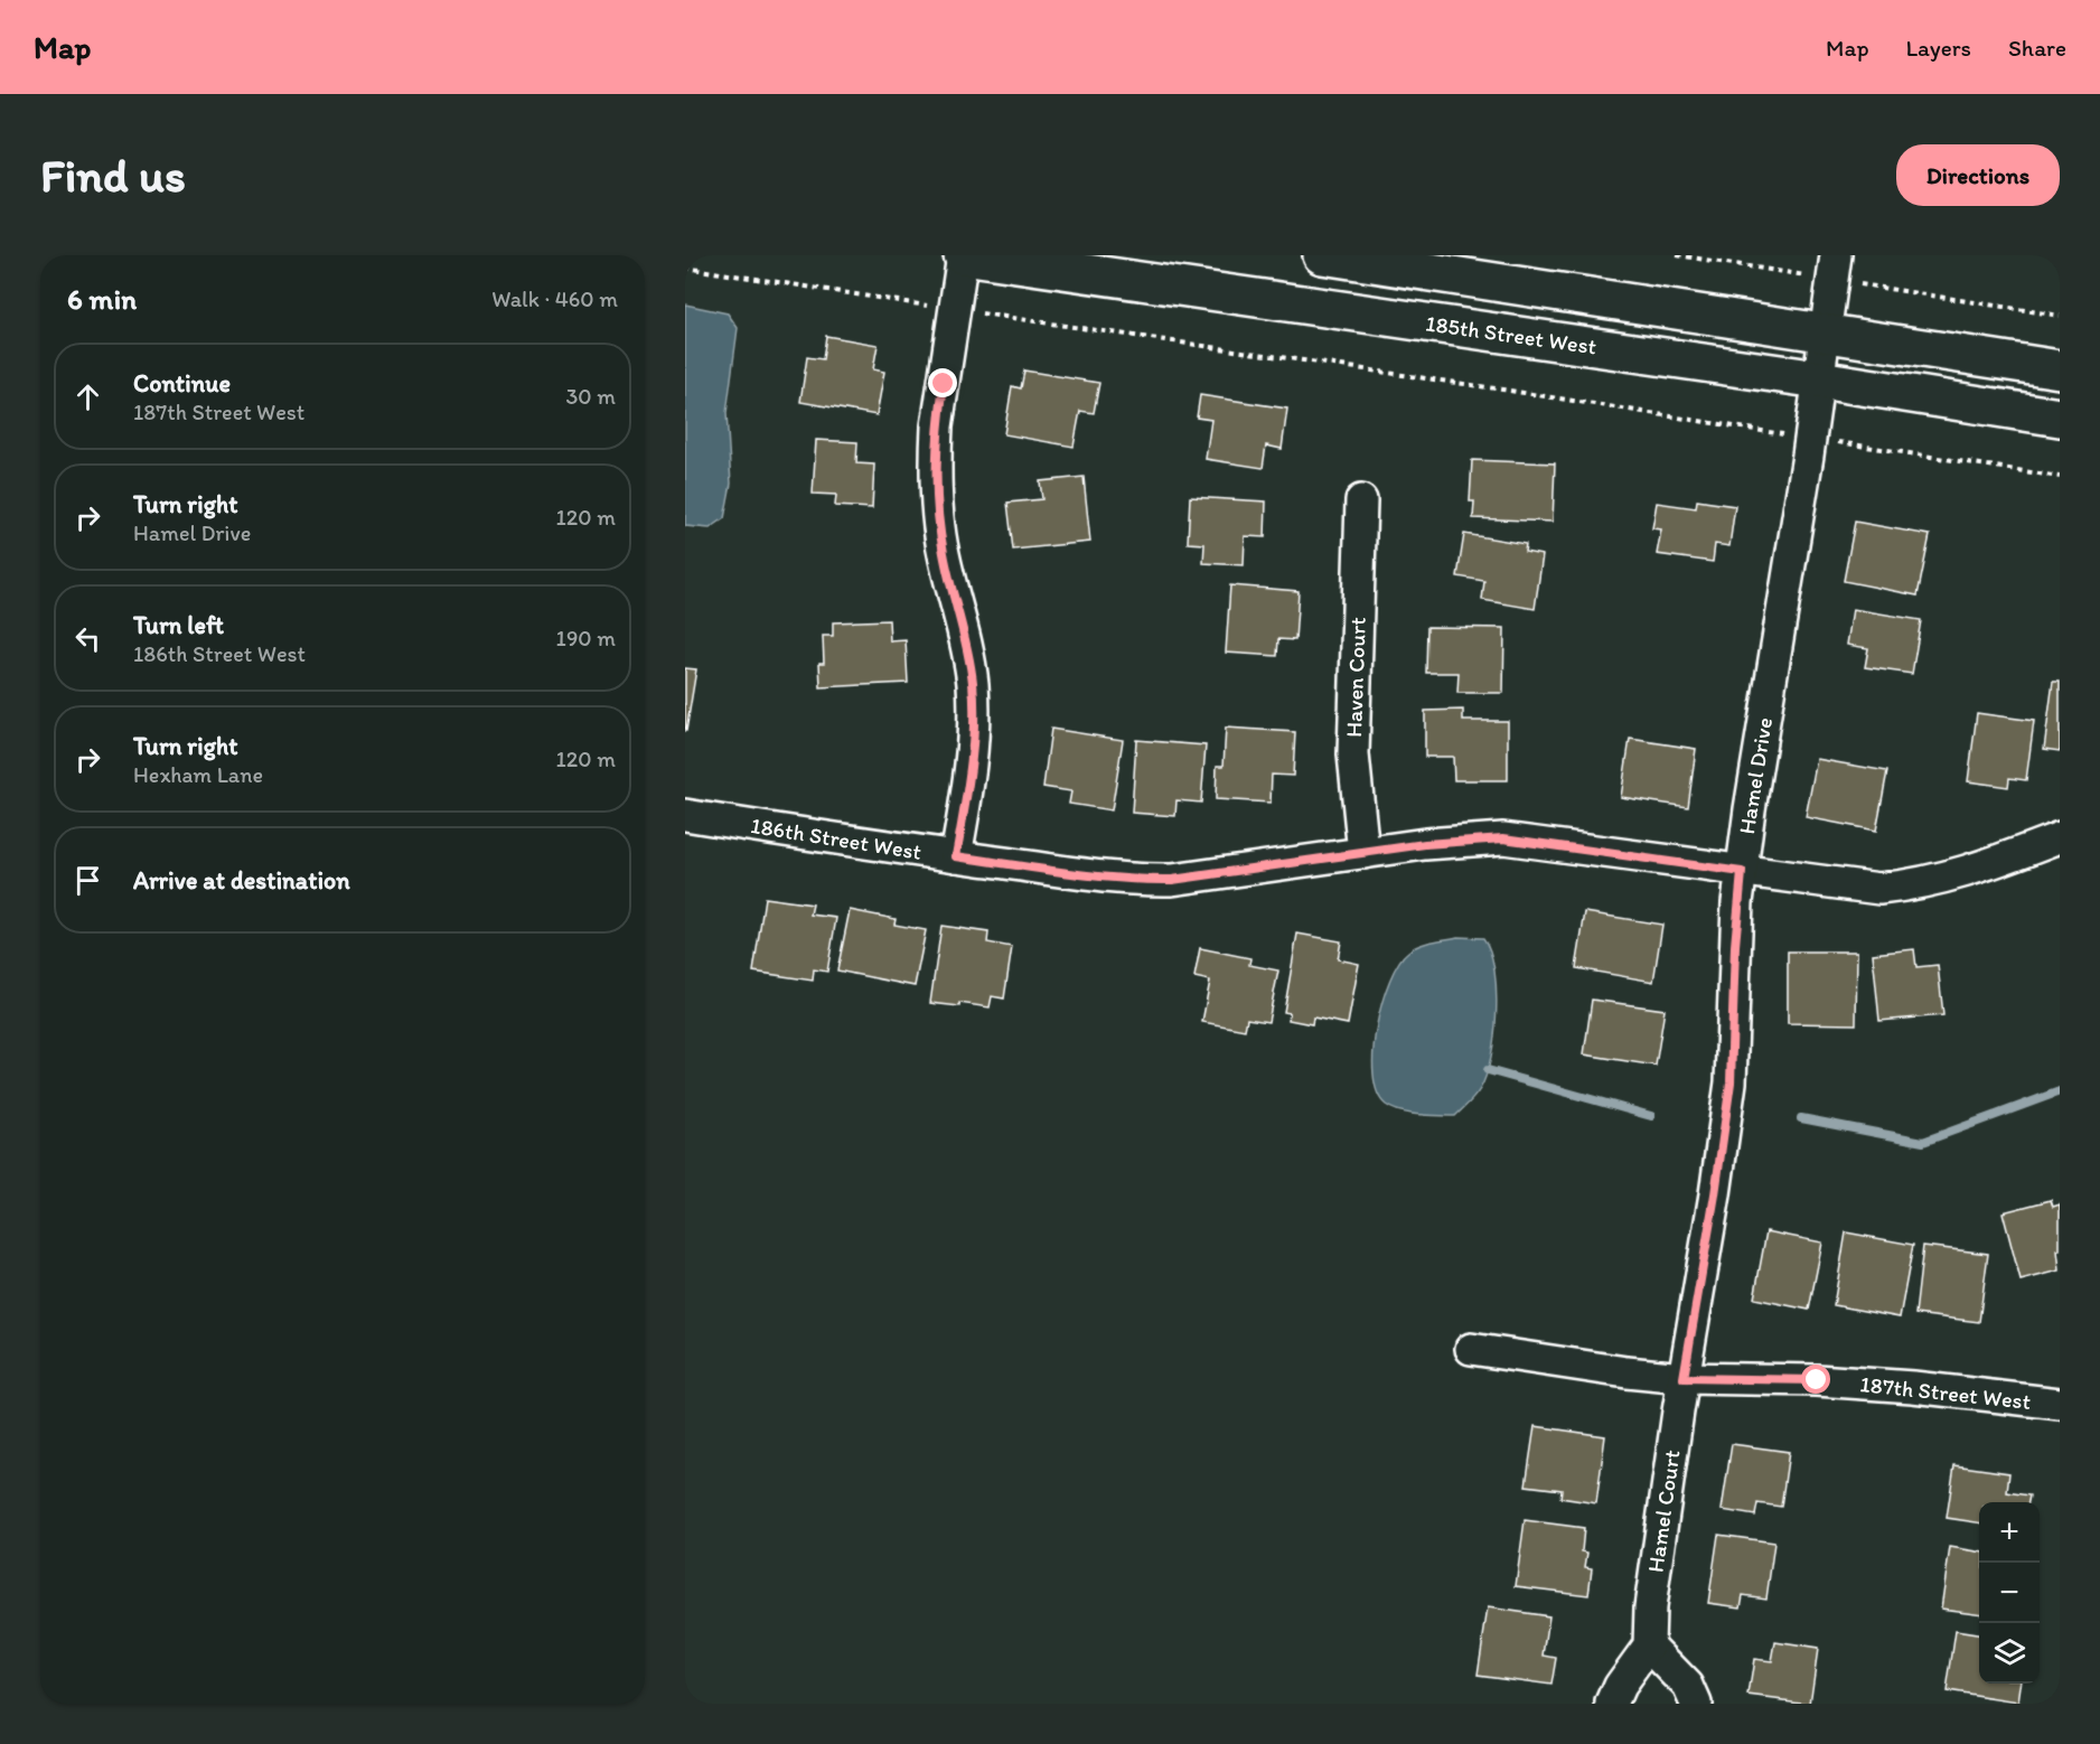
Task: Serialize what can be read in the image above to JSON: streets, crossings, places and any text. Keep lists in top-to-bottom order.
{
  "streets": {
    "street": [
      "185th Street West",
      "Haven Court",
      "Hamel Drive",
      "186th Street West",
      "187th Street West",
      "Hamel Court"
    ]
  },
  "crossings": [
    ["185th Street West", "Hamel Drive"],
    ["Haven Court", "186th Street West"],
    ["Hamel Drive", "186th Street West"],
    ["Hamel Drive", "187th Street West"],
    ["Hamel Drive", "Hamel Court"],
    ["187th Street West", "Hamel Court"]
  ],
  "page": {
    "header": "Map",
    "nav": ["Map", "Layers", "Share"],
    "buttons": "Directions",
    "title": "Find us",
    "heading": ["6 min", "Walk · 460 m"],
    "list": [
      ["Continue", "187th Street West", "30 m"],
      ["Turn right", "Hamel Drive", "120 m"],
      ["Turn left", "186th Street West", "190 m"],
      ["Turn right", "Hexham Lane", "120 m"],
      "Arrive at destination"
    ],
    "map_buttons": ["+", "−"]
  }
}
